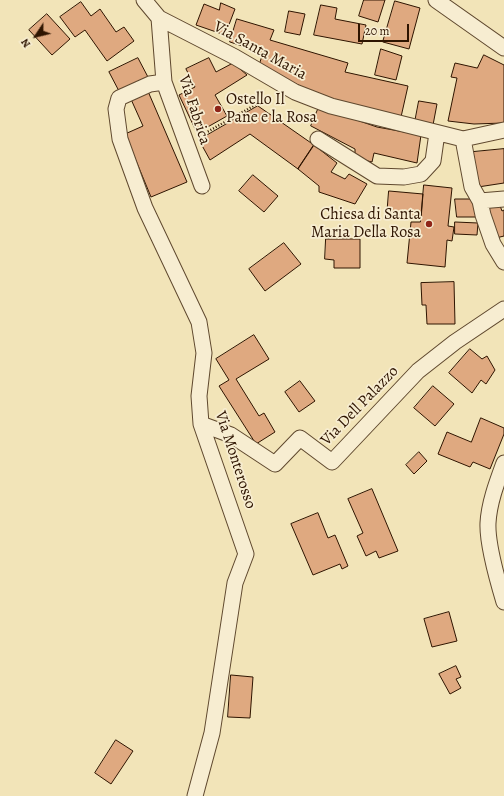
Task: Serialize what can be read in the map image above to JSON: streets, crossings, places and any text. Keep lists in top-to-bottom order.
{
  "streets": {
    "street": [
      "Via Santa Maria",
      "Via Fabrica",
      "Via Dell Palazzo",
      "Via Monterosso"
    ]
  },
  "crossings": [
    ["Via Santa Maria", "Via Fabrica"],
    ["Via Fabrica", "Via Monterosso"],
    ["Via Dell Palazzo", "Via Monterosso"]
  ],
  "places": ["Ostello Il Pane e la Rosa", "Chiesa di Santa Maria Della Rosa"],
  "scale_bar": "20 m",
  "north": "bottom left"
}
